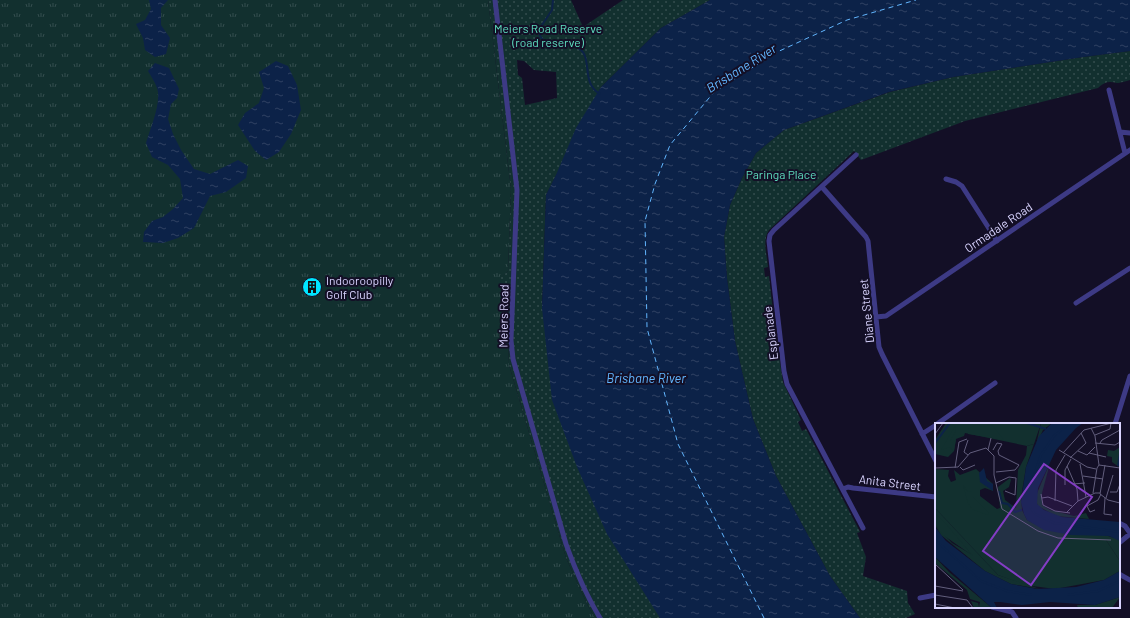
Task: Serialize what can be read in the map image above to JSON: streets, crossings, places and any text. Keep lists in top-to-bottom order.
{
  "streets": {
    "street": [
      "Ormadale Road",
      "Diane Street",
      "Meiers Road",
      "Esplanade",
      "Anita Street"
    ]
  },
  "crossings": [
    ["Ormadale Road", "Diane Street"],
    ["Diane Street", "Esplanade"],
    ["Esplanade", "Anita Street"]
  ],
  "water": ["Brisbane River"],
  "parks": ["Meiers Road Reserve (road reserve)", "Paringa Place"],
  "places": {
    "building": ["Indooroopilly Golf Club"]
  }
}
